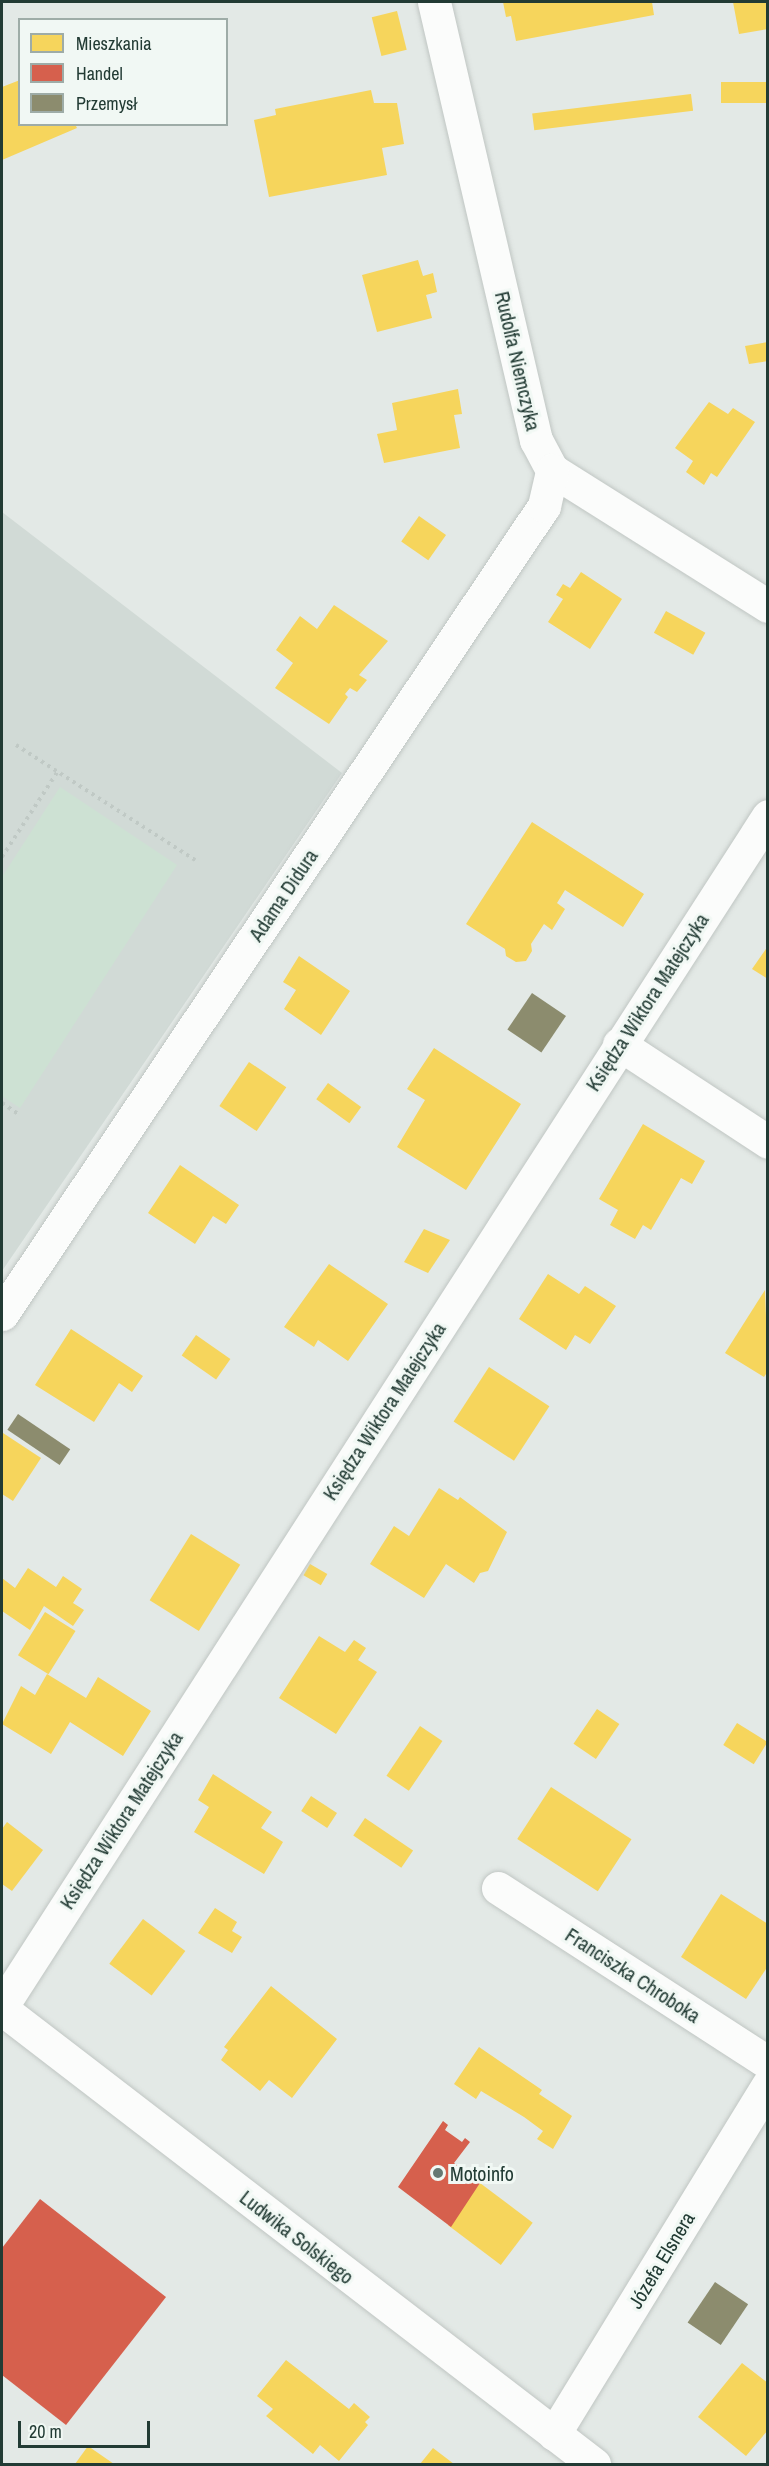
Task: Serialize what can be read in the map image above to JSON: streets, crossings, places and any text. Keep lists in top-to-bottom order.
{
  "streets": {
    "street": [
      "Rudolfa Niemczyka",
      "Adama Didura",
      "Księdza Wiktora Matejczyka",
      "Franciszka Chroboka",
      "Ludwika Solskiego",
      "Józefa Elsnera"
    ]
  },
  "crossings": [
    ["Rudolfa Niemczyka", "Adama Didura"],
    ["Księdza Wiktora Matejczyka", "Ludwika Solskiego"],
    ["Ludwika Solskiego", "Józefa Elsnera"]
  ],
  "places": ["Motoinfo"],
  "legend": ["Mieszkania", "Handel", "Przemysł"],
  "scale_bar": "20 m"
}
